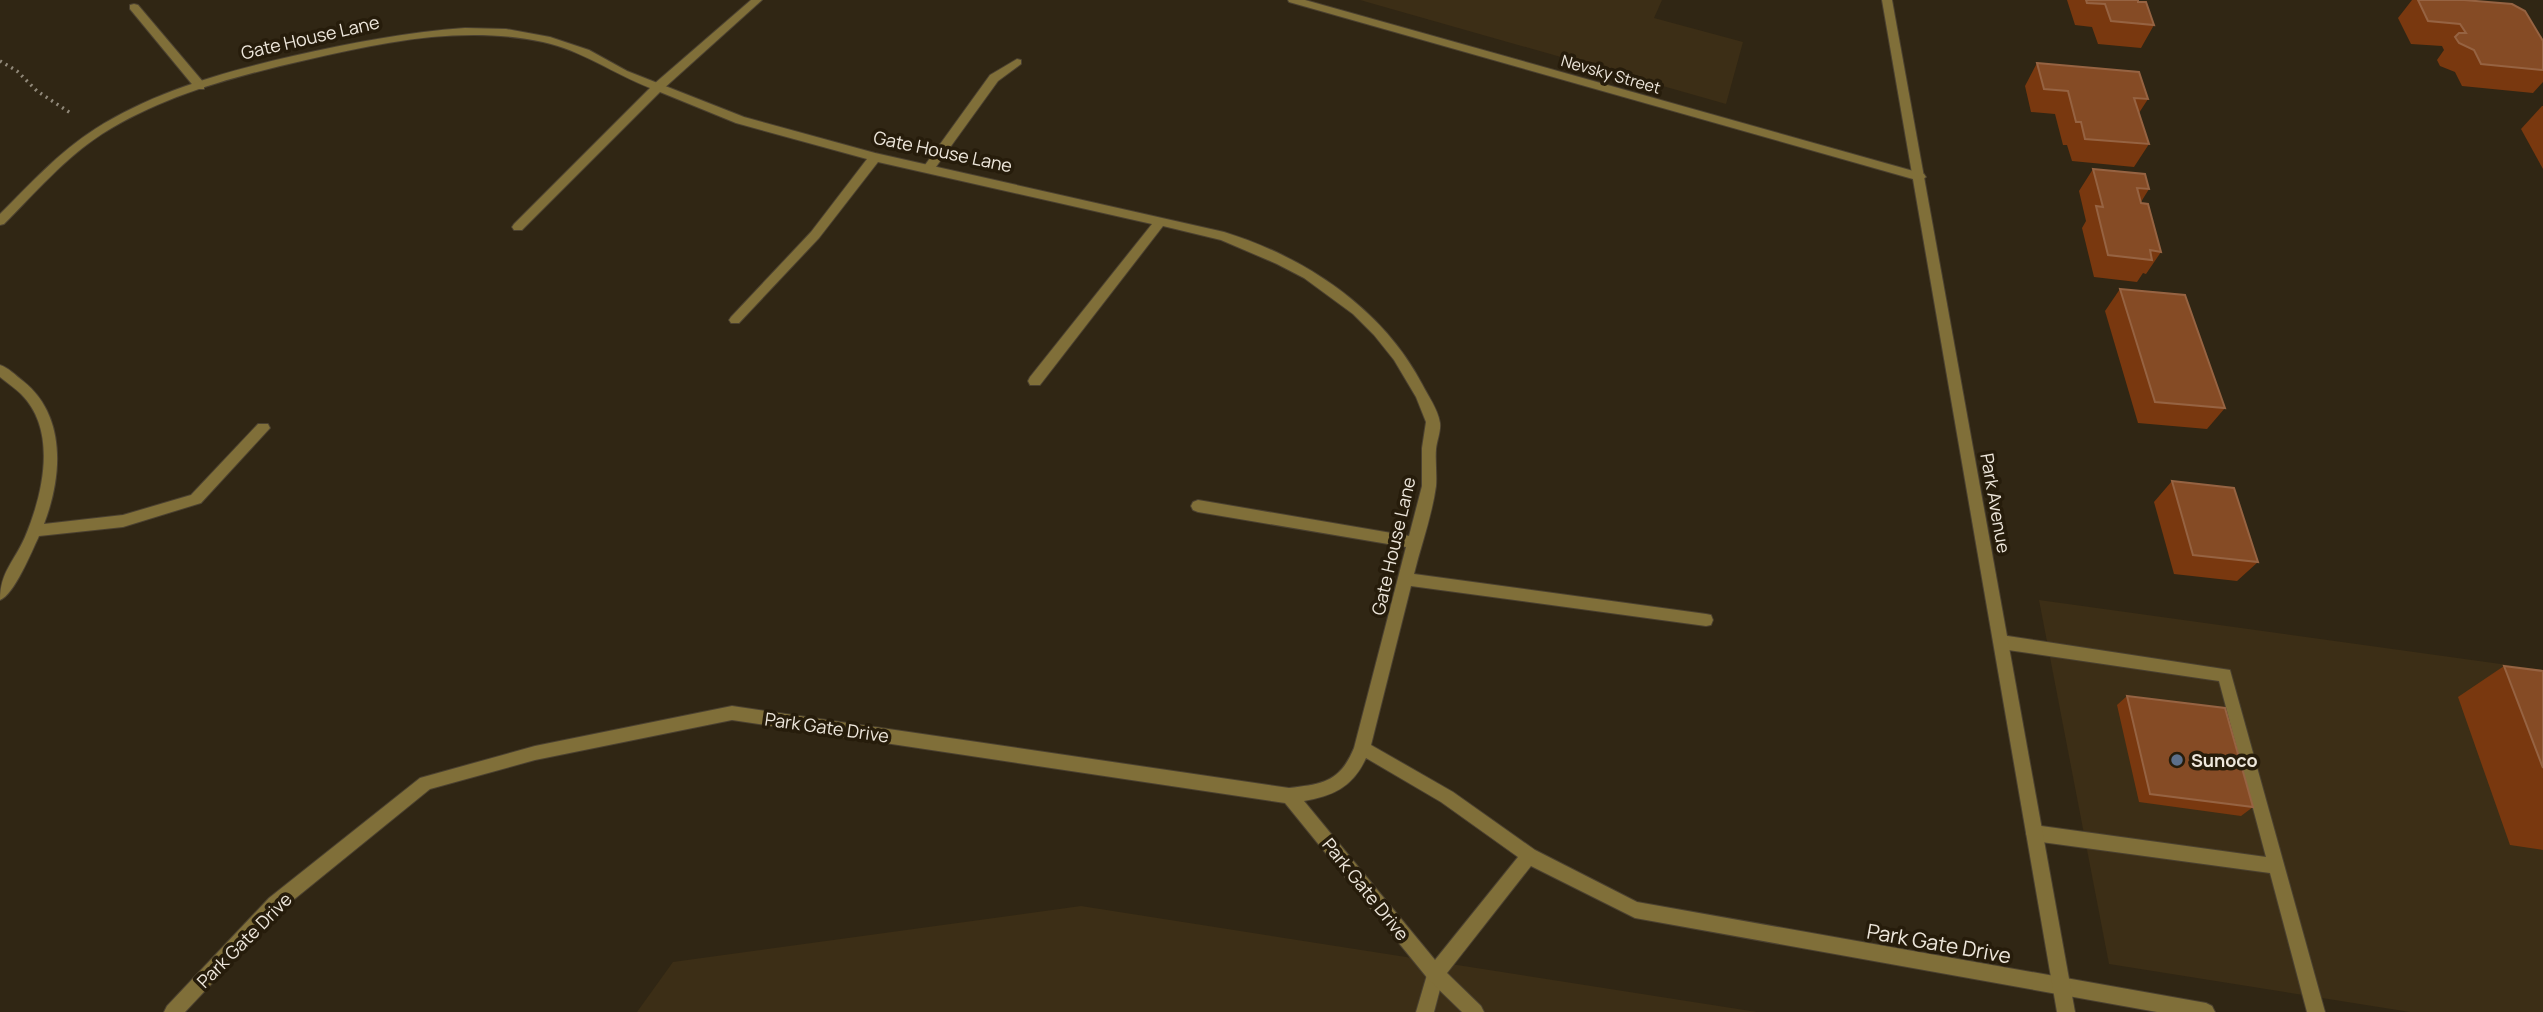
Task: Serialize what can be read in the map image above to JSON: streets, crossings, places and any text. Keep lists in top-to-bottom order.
{
  "streets": {
    "street": [
      "Gate House Lane",
      "Nevsky Street",
      "Park Avenue",
      "Park Gate Drive"
    ]
  },
  "crossings": [
    ["Gate House Lane", "Park Gate Drive"],
    ["Nevsky Street", "Park Avenue"],
    ["Park Avenue", "Park Gate Drive"]
  ],
  "places": ["Sunoco"]
}
